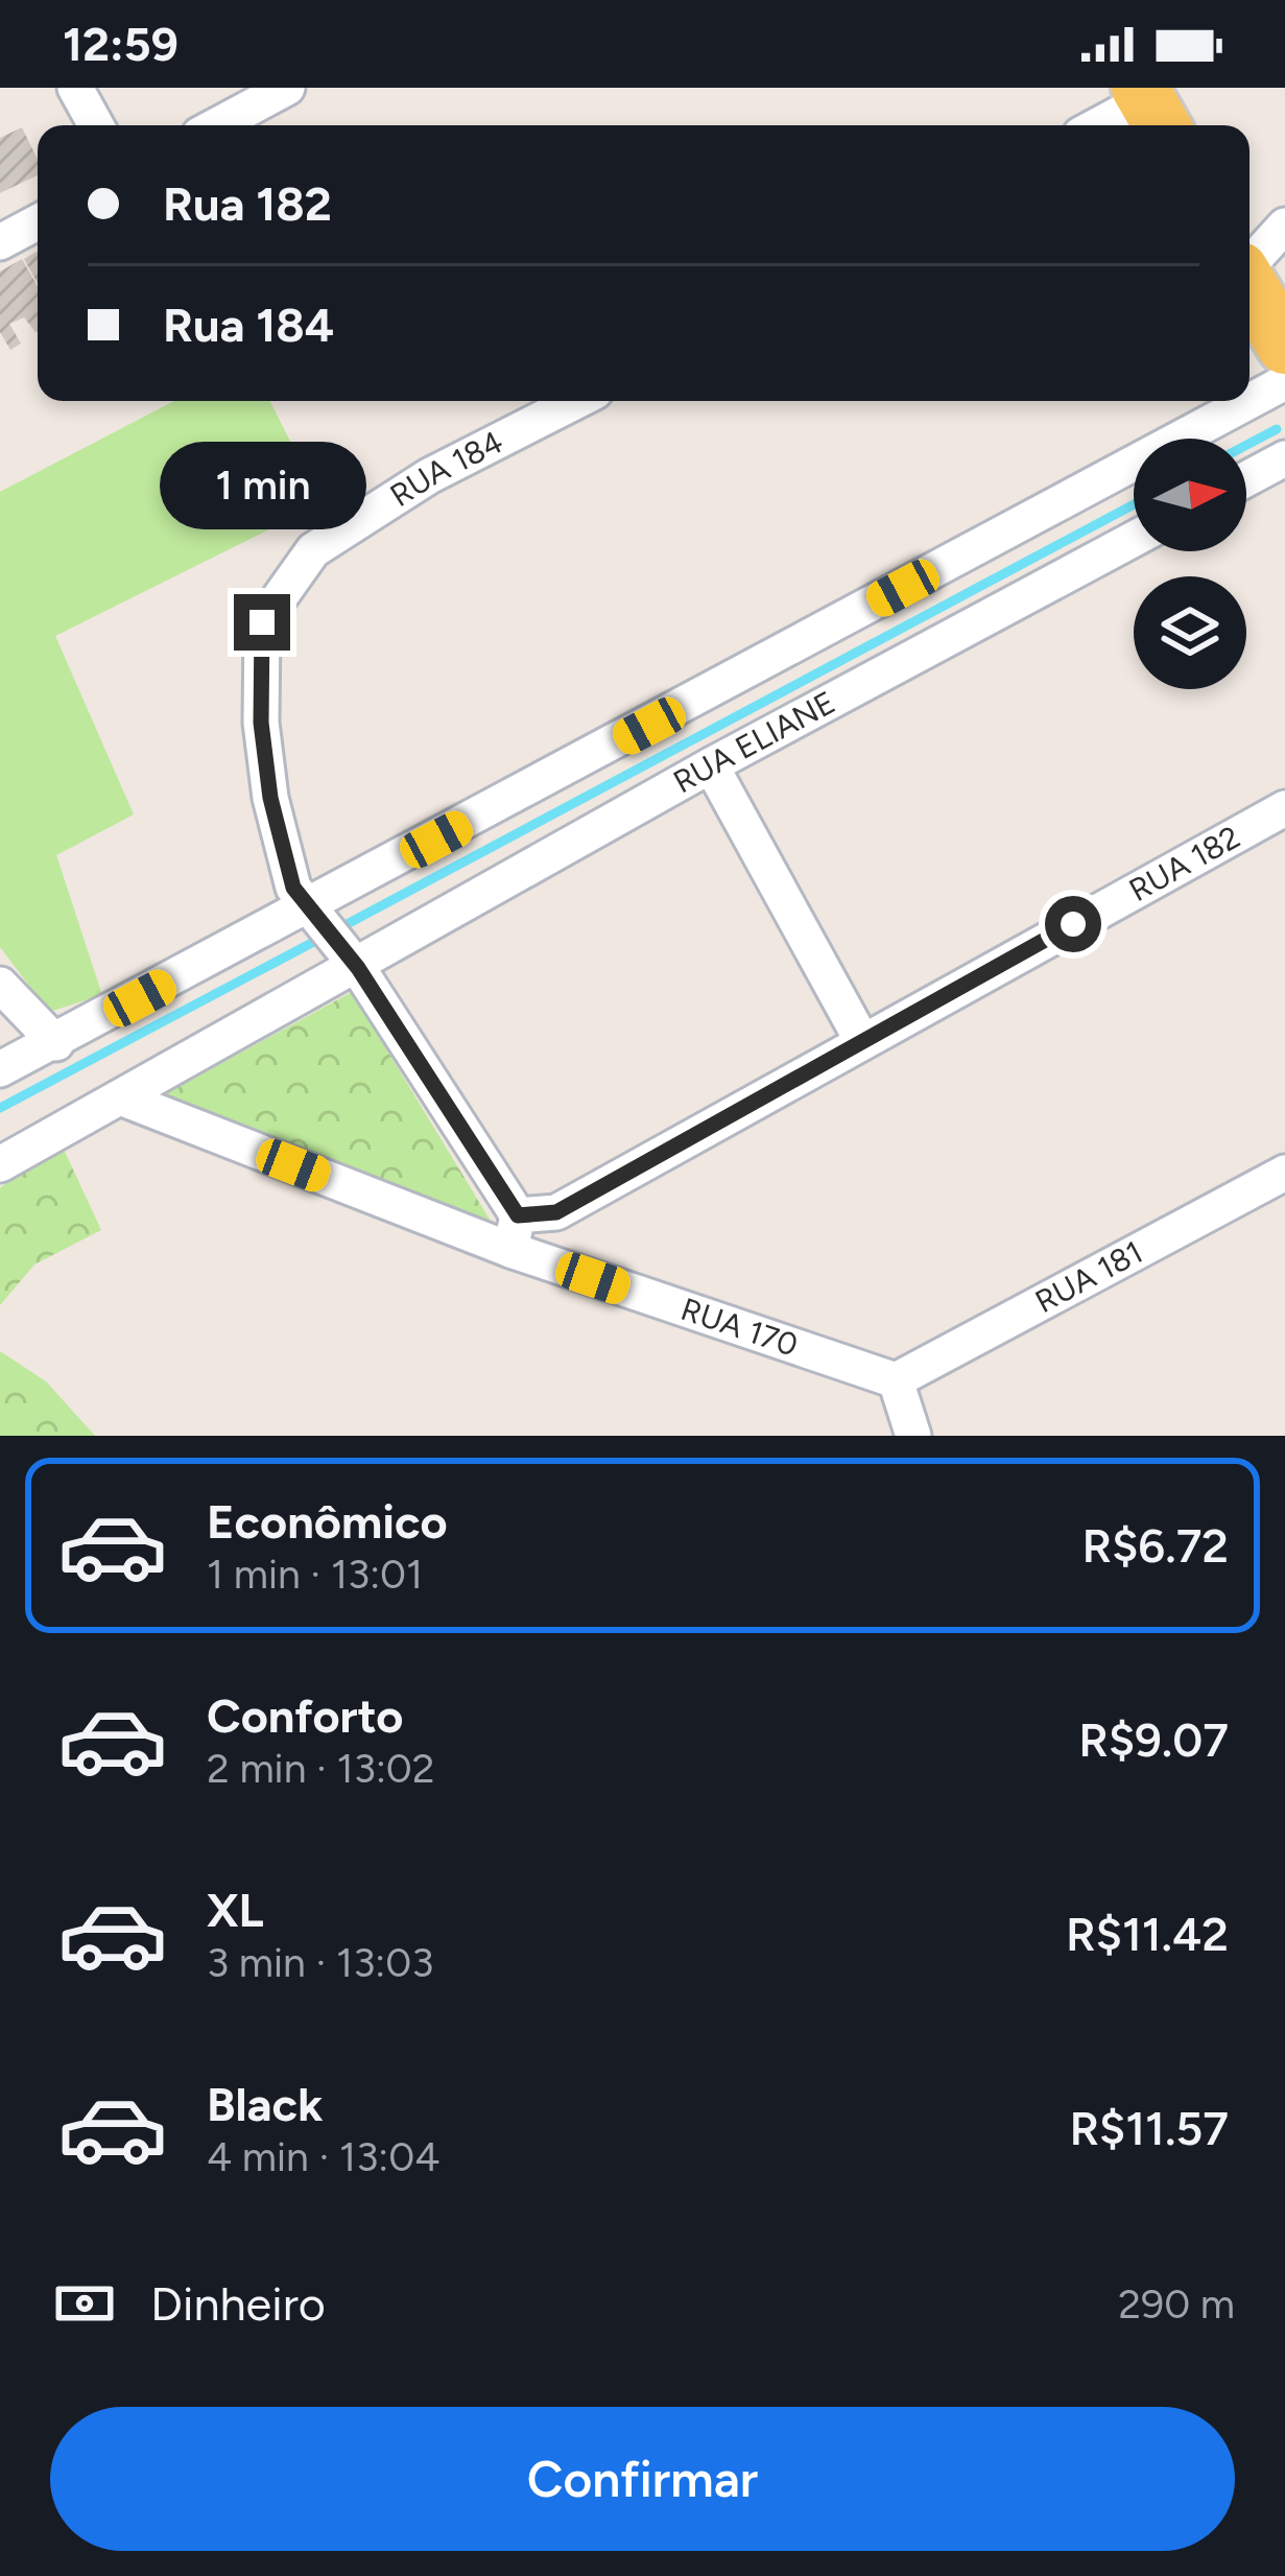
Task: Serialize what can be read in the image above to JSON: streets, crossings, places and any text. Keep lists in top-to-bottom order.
{
  "streets": {
    "street": [
      "RUA 184",
      "RUA ELIANE",
      "RUA 182",
      "RUA 181",
      "RUA 170"
    ]
  },
  "crossings": [
    ["RUA 184", "RUA ELIANE"],
    ["RUA 184", "RUA 182"],
    ["RUA 184", "RUA 170"],
    ["RUA ELIANE", "RUA 170"],
    ["RUA 182", "RUA 170"],
    ["RUA 181", "RUA 170"]
  ],
  "north": "right",
  "page": {
    "status": "12:59",
    "banner": ["Rua 182", "Rua 184"],
    "bubble": "1 min",
    "list": [
      {
        "name": "Econômico",
        "note": "1 min · 13:01",
        "value": "R$6.72"
      },
      {
        "name": "Conforto",
        "note": "2 min · 13:02",
        "value": "R$9.07"
      },
      {
        "name": "XL",
        "note": "3 min · 13:03",
        "value": "R$11.42"
      },
      {
        "name": "Black",
        "note": "4 min · 13:04",
        "value": "R$11.57"
      }
    ],
    "pay": ["Dinheiro", "290 m"],
    "buttons": "Confirmar"
  }
}
